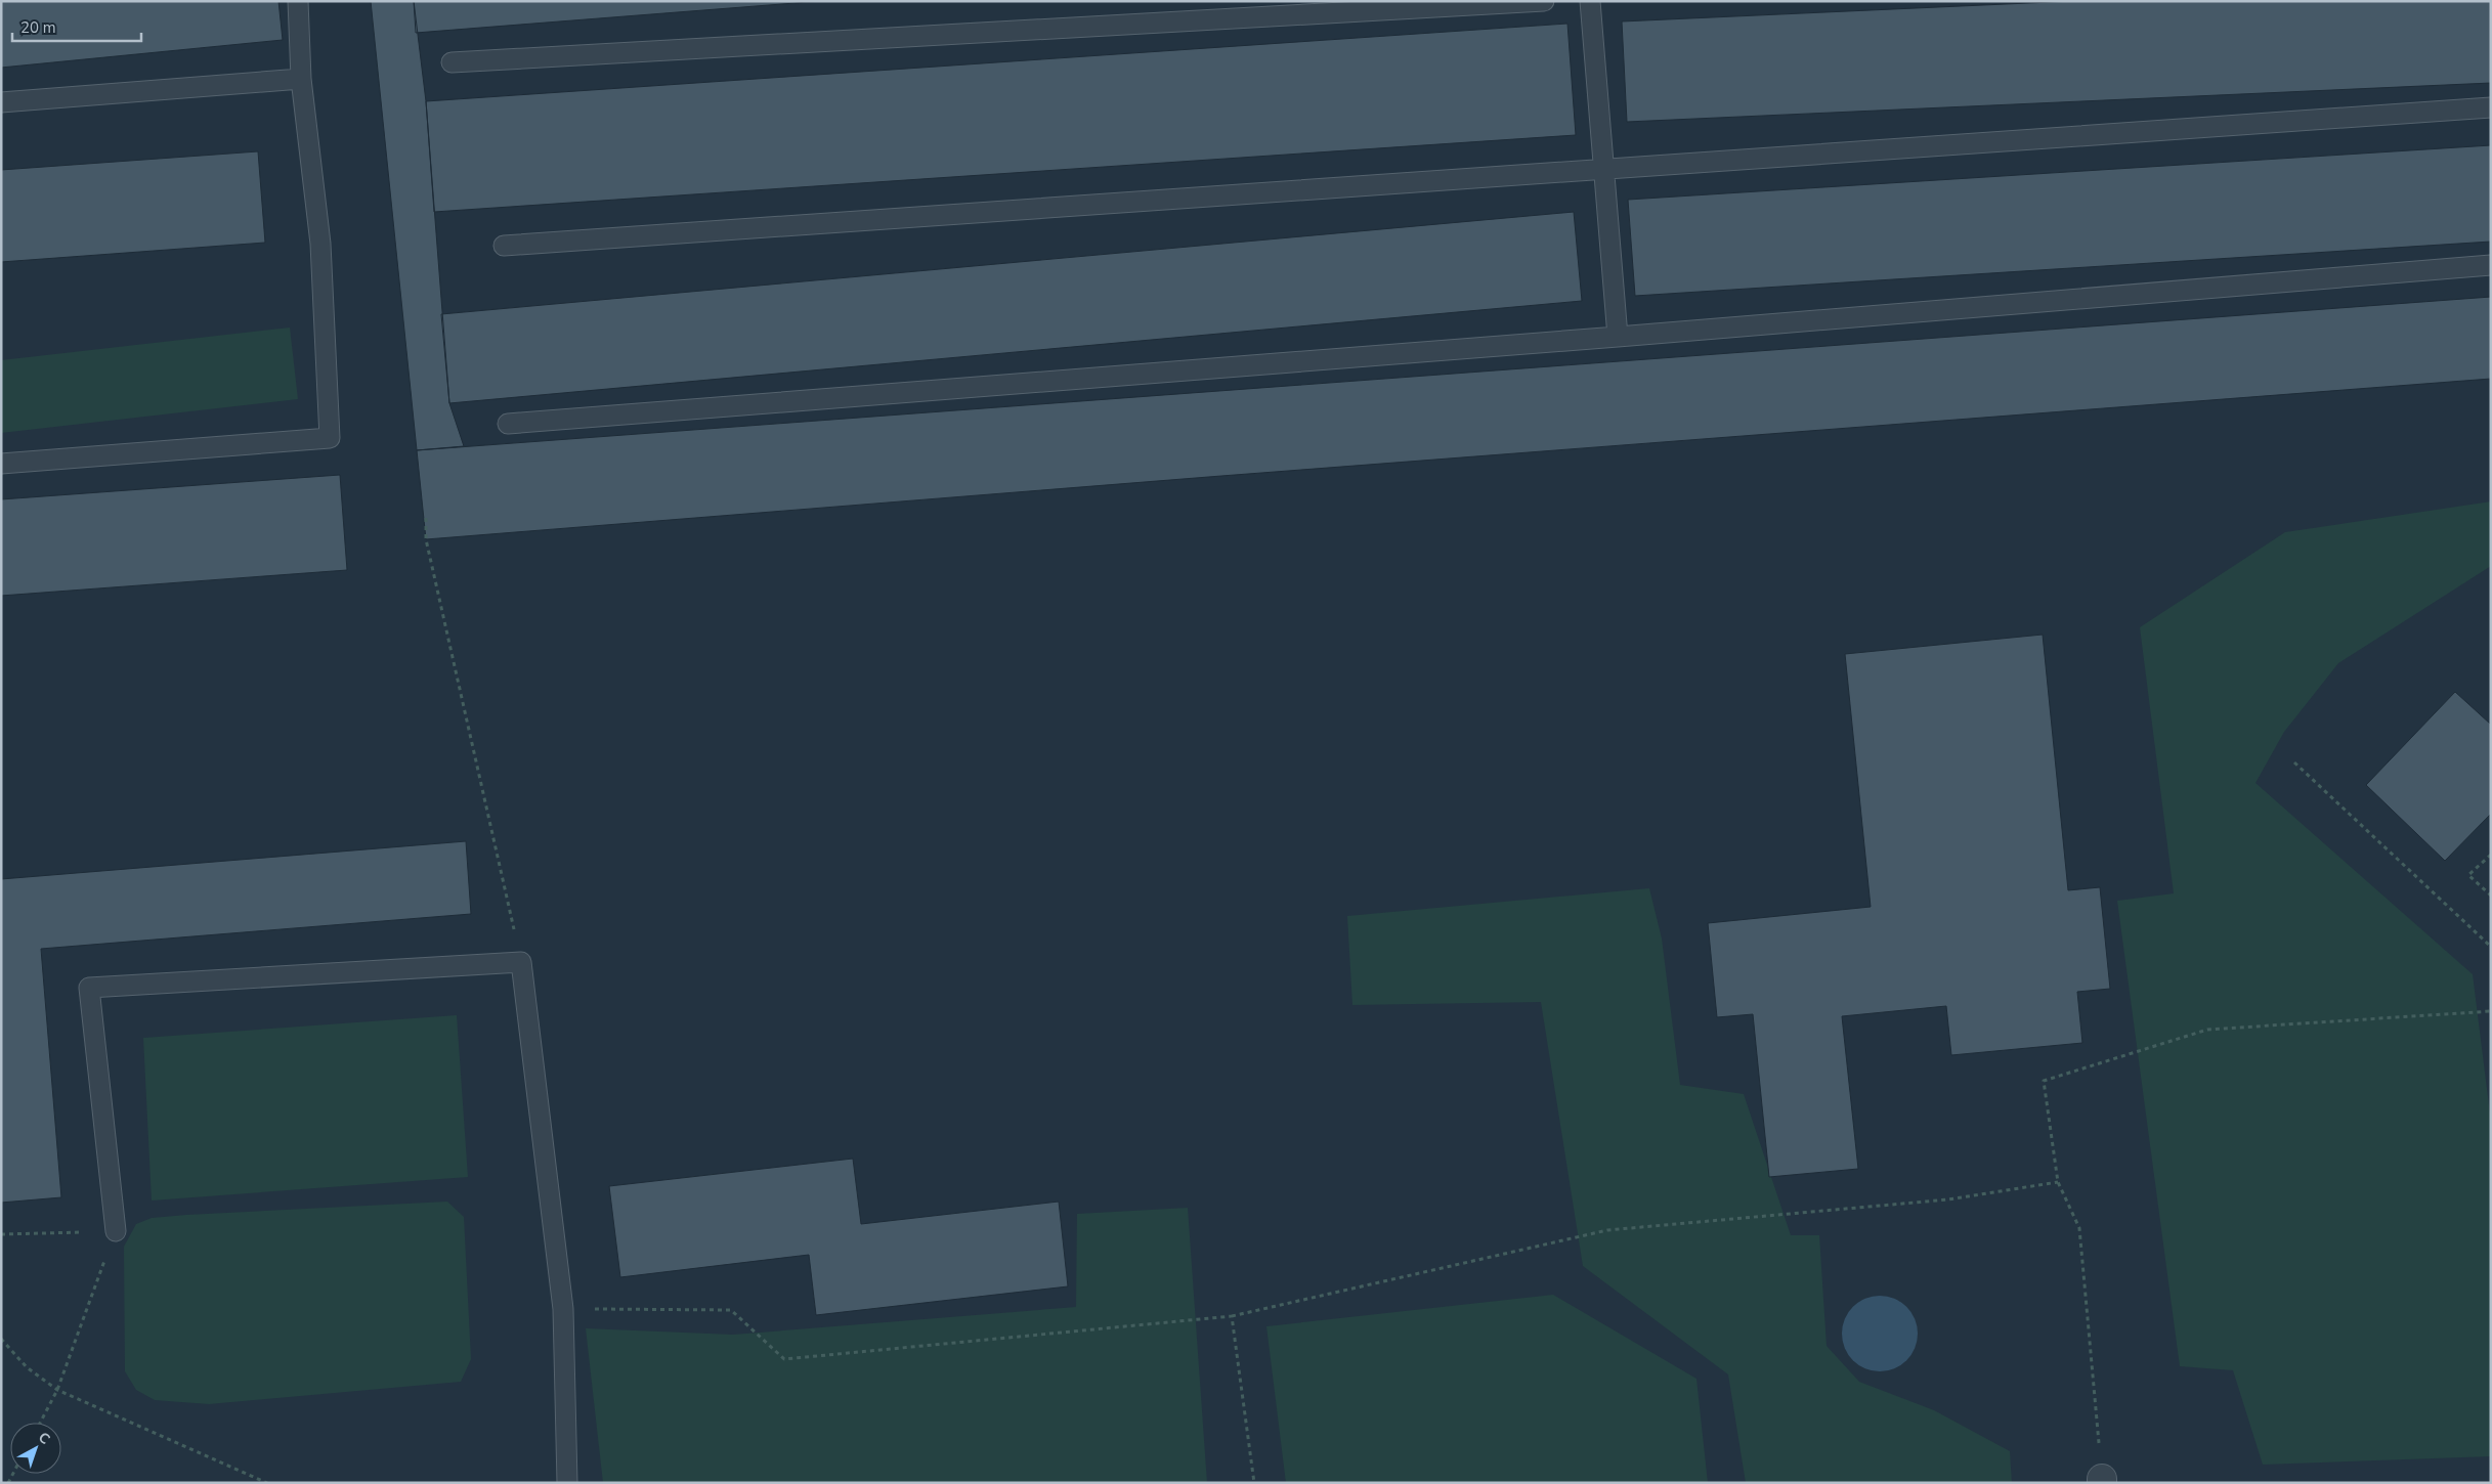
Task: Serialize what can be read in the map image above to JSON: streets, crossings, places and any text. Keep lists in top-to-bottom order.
{
  "scale_bar": "20 m",
  "north": "top right"
}
